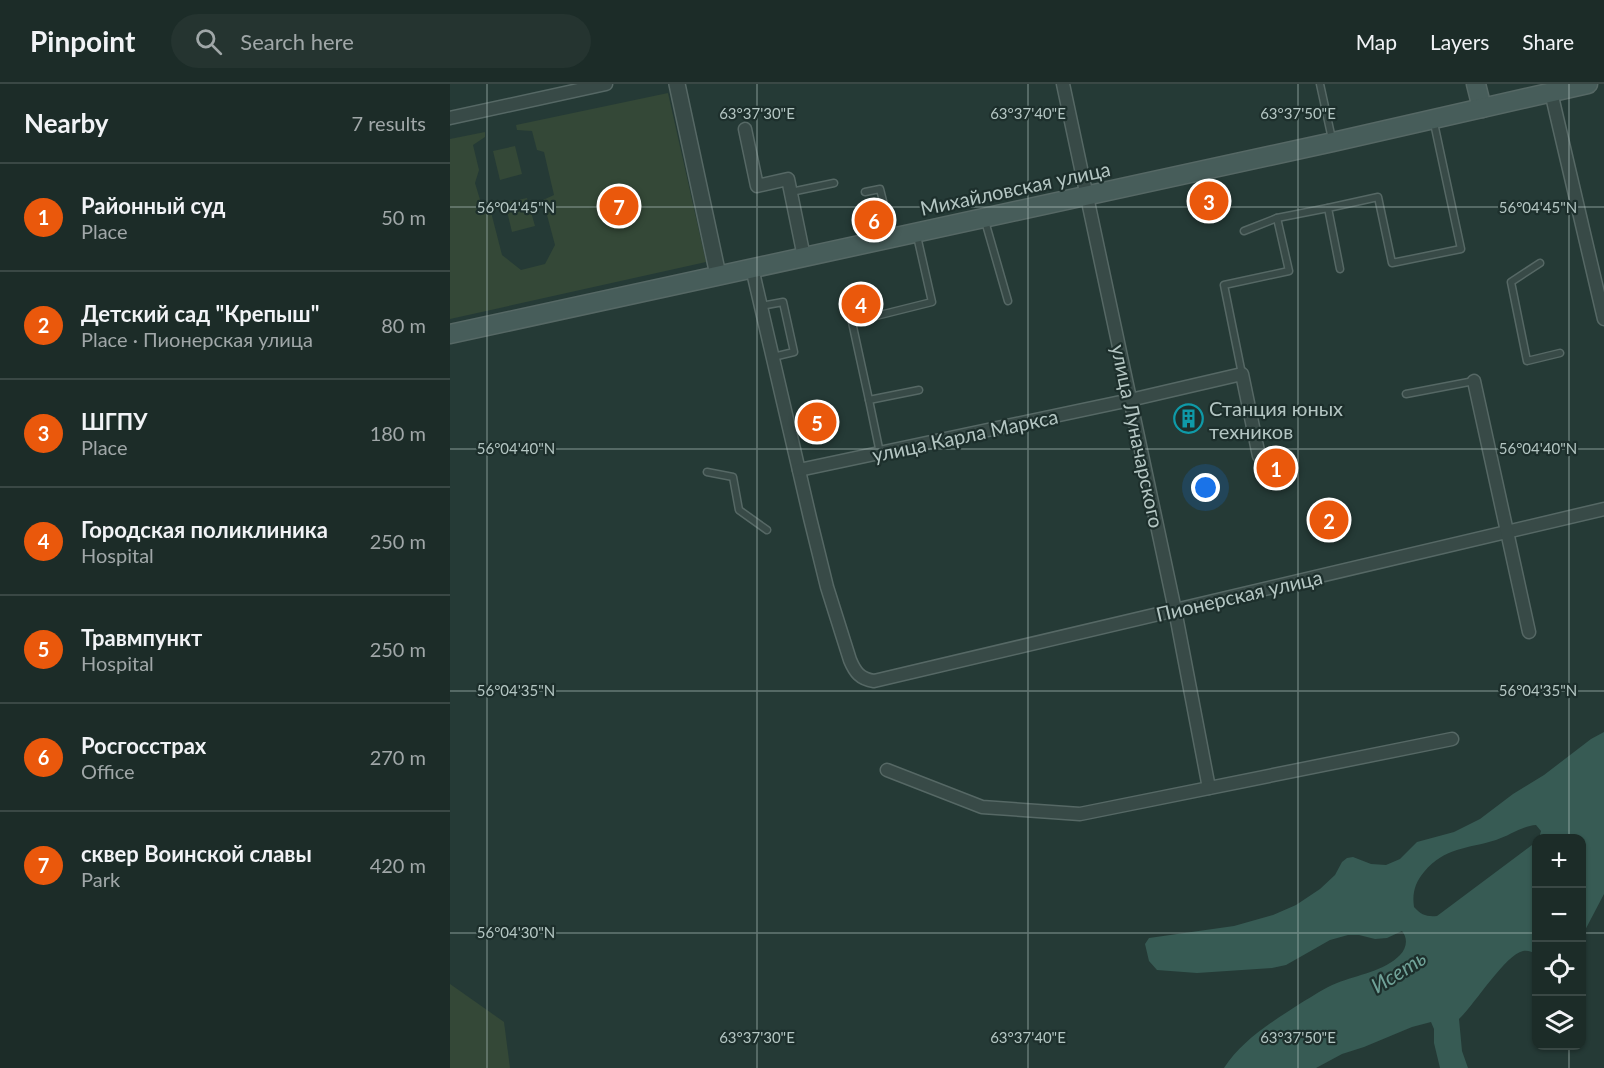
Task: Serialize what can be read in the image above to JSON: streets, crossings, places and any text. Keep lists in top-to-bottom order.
{
  "streets": {
    "main road": ["Михайловская улица"],
    "street": ["улица Карла Маркса", "улица Луначарского", "Пионерская улица"]
  },
  "crossings": [
    ["Михайловская улица", "улица Луначарского"],
    ["улица Карла Маркса", "улица Луначарского"],
    ["улица Карла Маркса", "Пионерская улица"],
    ["улица Луначарского", "Пионерская улица"]
  ],
  "water": ["Исеть"],
  "places": {
    "building": ["Станция юных техников"]
  },
  "page": {
    "header": "Pinpoint",
    "search": "Search here",
    "nav": ["Map", "Layers", "Share"],
    "heading": ["Nearby", "7 results"],
    "list": [
      {
        "mark": "1",
        "name": "Районный суд",
        "note": "Place",
        "value": "50 m"
      },
      {
        "mark": "2",
        "name": "Детский сад \"Крепыш\"",
        "note": "Place · Пионерская улица",
        "value": "80 m"
      },
      {
        "mark": "3",
        "name": "ШГПУ",
        "note": "Place",
        "value": "180 m"
      },
      {
        "mark": "4",
        "name": "Городская поликлиника",
        "note": "Hospital",
        "value": "250 m"
      },
      {
        "mark": "5",
        "name": "Травмпункт",
        "note": "Hospital",
        "value": "250 m"
      },
      {
        "mark": "6",
        "name": "Росгосстрах",
        "note": "Office",
        "value": "270 m"
      },
      {
        "mark": "7",
        "name": "сквер Воинской славы",
        "note": "Park",
        "value": "420 m"
      }
    ],
    "pins": [
      "3",
      "7",
      "6",
      "4",
      "5",
      "1",
      "2"
    ],
    "map_buttons": ["+", "−"]
  },
  "coordinates": [
    "63°37'30\"E",
    "63°37'40\"E",
    "63°37'50\"E",
    "56°04'45\"N",
    "56°04'40\"N",
    "56°04'35\"N",
    "56°04'30\"N"
  ]
}
